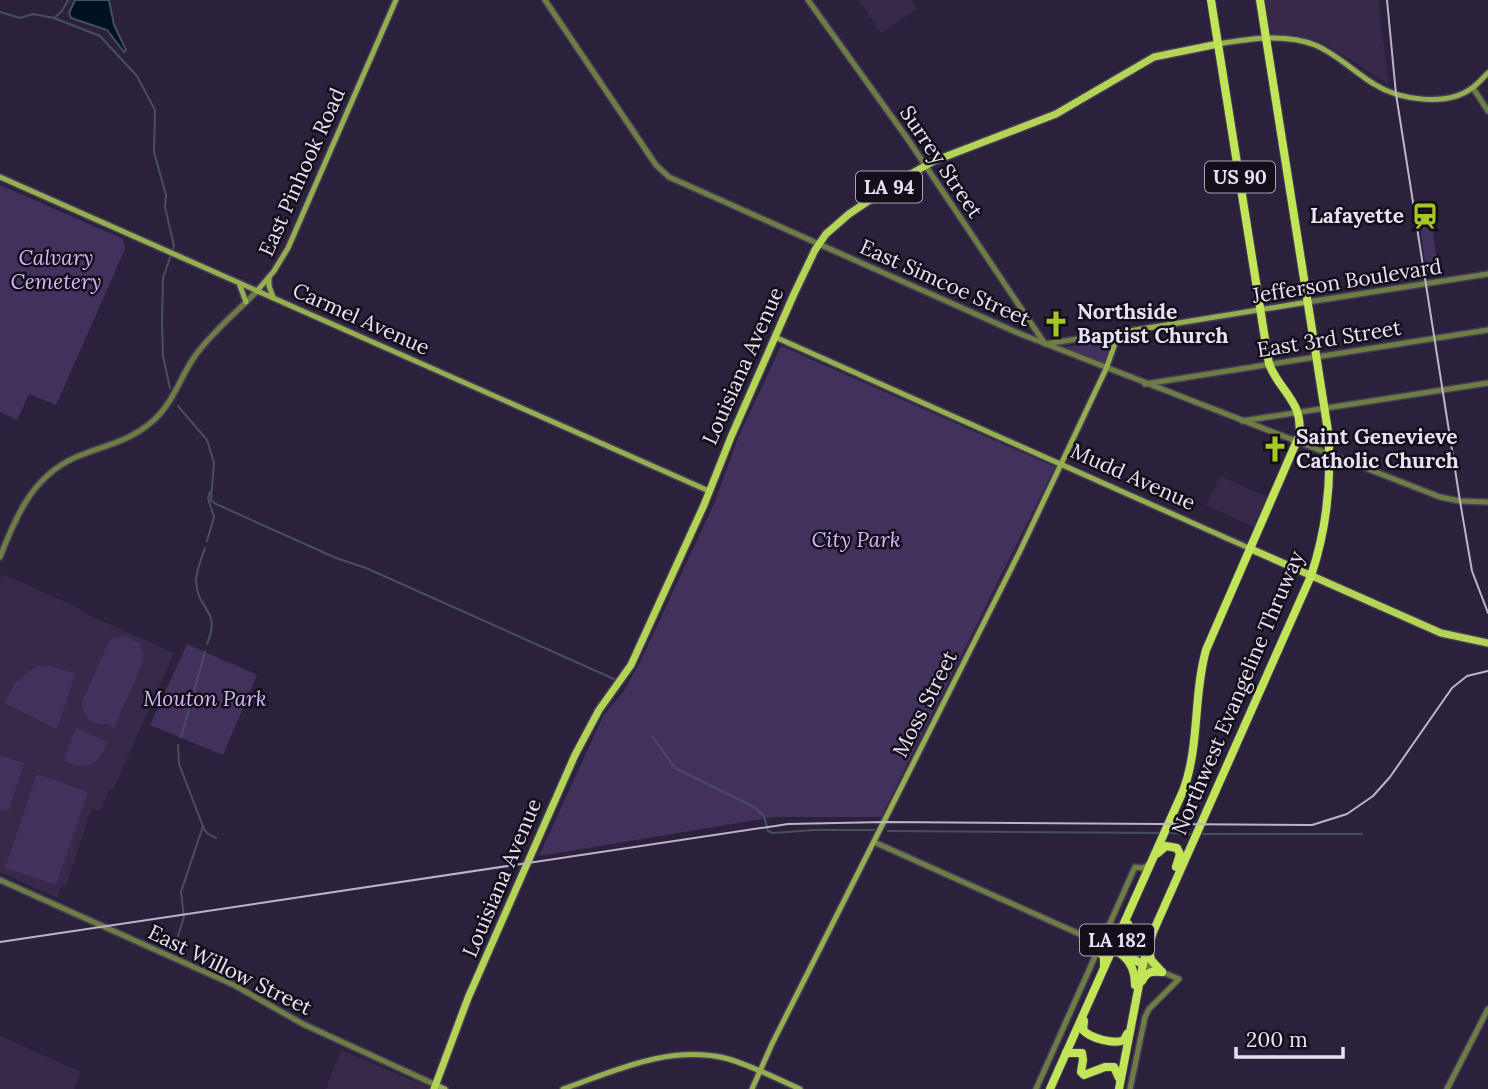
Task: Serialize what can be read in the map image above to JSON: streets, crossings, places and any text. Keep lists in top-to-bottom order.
{
  "streets": {
    "highway": ["US 90", "Northwest Evangeline Thruway", "LA 182"],
    "main road": [
      "East Pinhook Road",
      "LA 94",
      "Jefferson Boulevard",
      "Carmel Avenue",
      "Louisiana Avenue",
      "Mudd Avenue",
      "Moss Street",
      "East Willow Street"
    ],
    "street": ["Surrey Street", "East Simcoe Street", "East 3rd Street"]
  },
  "crossings": [
    ["Surrey Street", "Jefferson Boulevard"],
    ["Surrey Street", "East Simcoe Street"],
    ["Surrey Street", "Louisiana Avenue"],
    ["East Pinhook Road", "Carmel Avenue"],
    ["US 90", "Jefferson Boulevard"],
    ["US 90", "East 3rd Street"],
    ["US 90", "Louisiana Avenue"],
    ["US 90", "Northwest Evangeline Thruway"],
    ["Jefferson Boulevard", "East Simcoe Street"],
    ["Jefferson Boulevard", "Northwest Evangeline Thruway"],
    ["Jefferson Boulevard", "Moss Street"],
    ["East Simcoe Street", "East 3rd Street"],
    ["East Simcoe Street", "Louisiana Avenue"],
    ["East Simcoe Street", "Northwest Evangeline Thruway"],
    ["East Simcoe Street", "Moss Street"],
    ["Carmel Avenue", "Louisiana Avenue"],
    ["East 3rd Street", "Northwest Evangeline Thruway"],
    ["Louisiana Avenue", "Mudd Avenue"],
    ["Louisiana Avenue", "East Willow Street"],
    ["Mudd Avenue", "Northwest Evangeline Thruway"],
    ["Mudd Avenue", "Moss Street"],
    ["Mudd Avenue", "LA 182"]
  ],
  "parks": ["Calvary Cemetery", "City Park", "Mouton Park"],
  "places": {
    "station": ["Lafayette"],
    "church": ["Northside Baptist Church", "Saint Genevieve Catholic Church"]
  },
  "scale_bar": "200 m"
}
